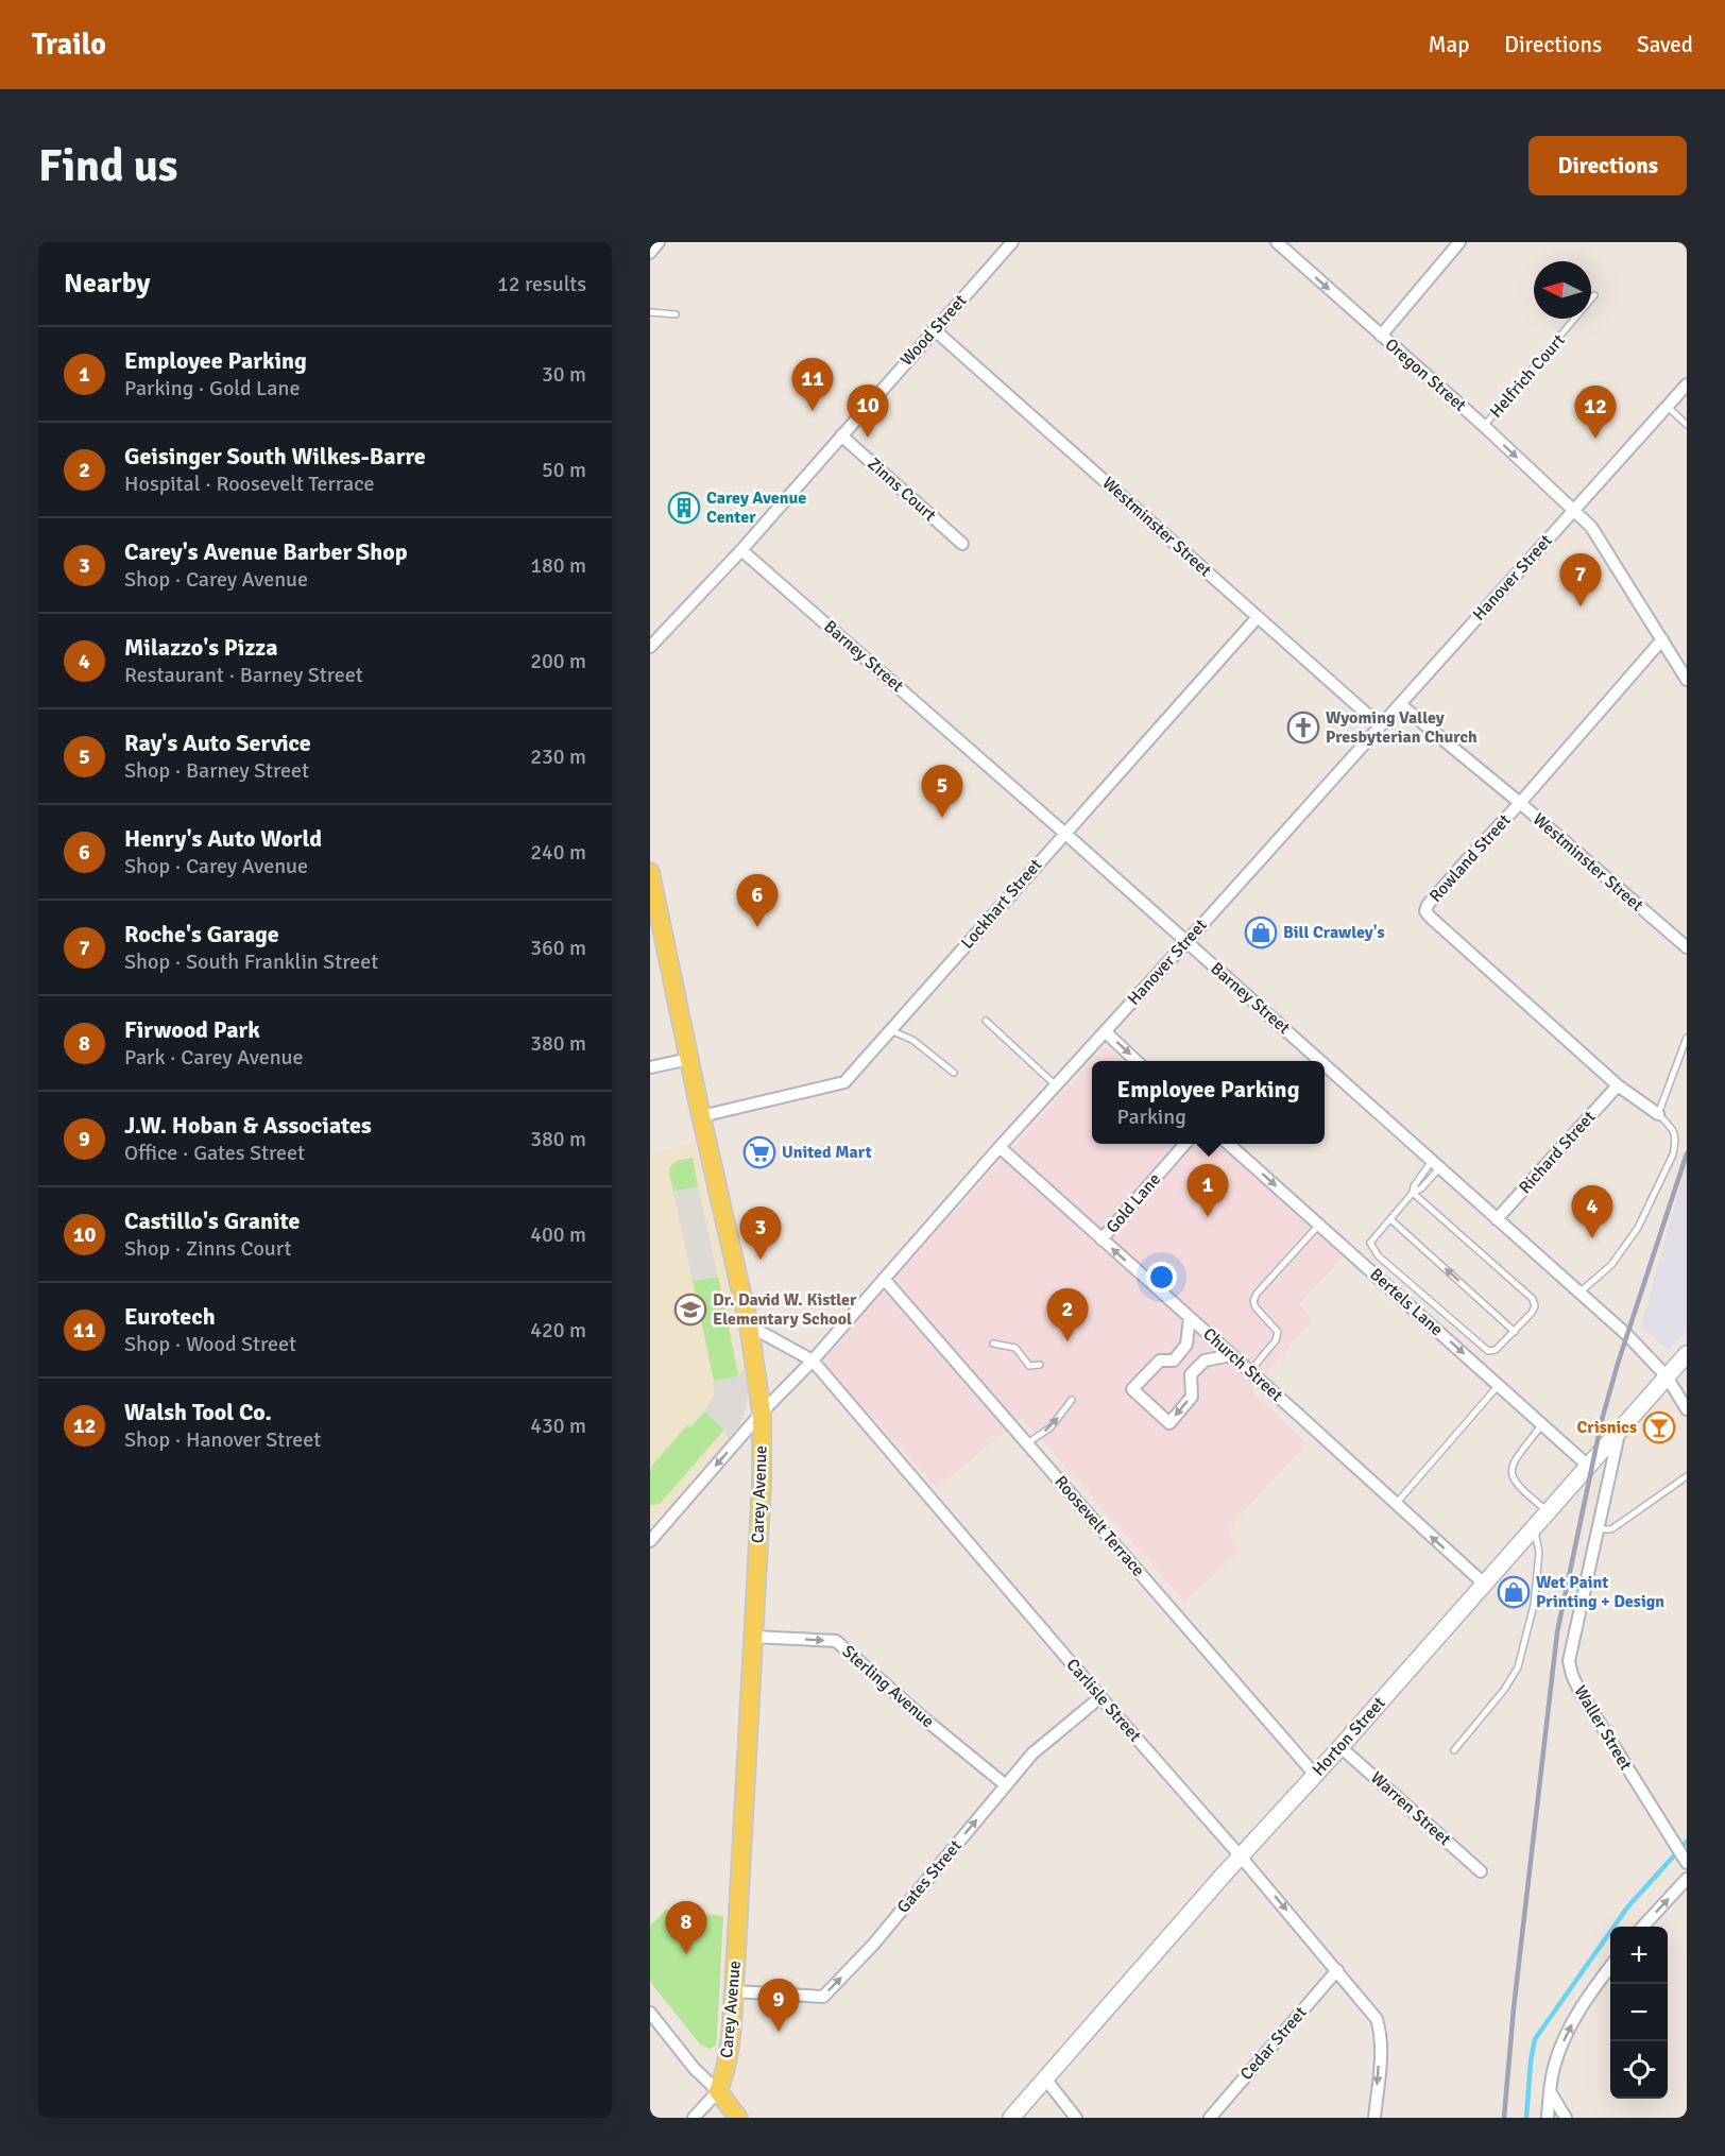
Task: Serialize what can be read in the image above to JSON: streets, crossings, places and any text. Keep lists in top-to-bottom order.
{
  "streets": {
    "main road": ["Carey Avenue", "Horton Street"],
    "street": [
      "Wood Street",
      "Oregon Street",
      "Zinns Court",
      "Westminster Street",
      "Hanover Street",
      "Barney Street",
      "Rowland Street",
      "Lockhart Street",
      "Richard Street",
      "Gold Lane",
      "Bertels Lane",
      "Church Street",
      "Roosevelt Terrace",
      "Sterling Avenue",
      "Carlisle Street",
      "Waller Street",
      "Warren Street",
      "Gates Street",
      "Cedar Street"
    ],
    "lane": ["Helfrich Court"]
  },
  "crossings": [
    ["Wood Street", "Zinns Court"],
    ["Wood Street", "Westminster Street"],
    ["Wood Street", "Barney Street"],
    ["Oregon Street", "Helfrich Court"],
    ["Oregon Street", "Hanover Street"],
    ["Oregon Street", "Rowland Street"],
    ["Westminster Street", "Hanover Street"],
    ["Westminster Street", "Rowland Street"],
    ["Westminster Street", "Lockhart Street"],
    ["Hanover Street", "Barney Street"],
    ["Hanover Street", "Church Street"],
    ["Hanover Street", "Carey Avenue"],
    ["Hanover Street", "Roosevelt Terrace"],
    ["Hanover Street", "Carlisle Street"],
    ["Barney Street", "Lockhart Street"],
    ["Barney Street", "Richard Street"],
    ["Barney Street", "Horton Street"],
    ["Rowland Street", "Richard Street"],
    ["Lockhart Street", "Carey Avenue"],
    ["Gold Lane", "Church Street"],
    ["Bertels Lane", "Horton Street"],
    ["Church Street", "Horton Street"],
    ["Carey Avenue", "Sterling Avenue"],
    ["Carey Avenue", "Carlisle Street"],
    ["Carey Avenue", "Gates Street"],
    ["Roosevelt Terrace", "Horton Street"],
    ["Sterling Avenue", "Gates Street"],
    ["Carlisle Street", "Horton Street"],
    ["Carlisle Street", "Gates Street"],
    ["Carlisle Street", "Cedar Street"],
    ["Waller Street", "Horton Street"],
    ["Horton Street", "Warren Street"]
  ],
  "one_way": [
    "Oregon Street",
    "Bertels Lane",
    "Church Street",
    "Sterling Avenue",
    "Gates Street"
  ],
  "places": {
    "building": ["Carey Avenue Center"],
    "church": ["Wyoming Valley Presbyterian Church"],
    "shop": ["Bill Crawley's", "Wet Paint Printing + Design"],
    "supermarket": ["United Mart"],
    "school or university": ["Dr. David W. Kistler Elementary School"],
    "bar": ["Crisnics"]
  },
  "north": "left",
  "page": {
    "header": "Trailo",
    "nav": ["Map", "Directions", "Saved"],
    "buttons": "Directions",
    "title": "Find us",
    "heading": ["Nearby", "12 results"],
    "list": [
      {
        "mark": "1",
        "name": "Employee Parking",
        "note": "Parking · Gold Lane",
        "value": "30 m"
      },
      {
        "mark": "2",
        "name": "Geisinger South Wilkes-Barre",
        "note": "Hospital · Roosevelt Terrace",
        "value": "50 m"
      },
      {
        "mark": "3",
        "name": "Carey's Avenue Barber Shop",
        "note": "Shop · Carey Avenue",
        "value": "180 m"
      },
      {
        "mark": "4",
        "name": "Milazzo's Pizza",
        "note": "Restaurant · Barney Street",
        "value": "200 m"
      },
      {
        "mark": "5",
        "name": "Ray's Auto Service",
        "note": "Shop · Barney Street",
        "value": "230 m"
      },
      {
        "mark": "6",
        "name": "Henry's Auto World",
        "note": "Shop · Carey Avenue",
        "value": "240 m"
      },
      {
        "mark": "7",
        "name": "Roche's Garage",
        "note": "Shop · South Franklin Street",
        "value": "360 m"
      },
      {
        "mark": "8",
        "name": "Firwood Park",
        "note": "Park · Carey Avenue",
        "value": "380 m"
      },
      {
        "mark": "9",
        "name": "J.W. Hoban & Associates",
        "note": "Office · Gates Street",
        "value": "380 m"
      },
      {
        "mark": "10",
        "name": "Castillo's Granite",
        "note": "Shop · Zinns Court",
        "value": "400 m"
      },
      {
        "mark": "11",
        "name": "Eurotech",
        "note": "Shop · Wood Street",
        "value": "420 m"
      },
      {
        "mark": "12",
        "name": "Walsh Tool Co.",
        "note": "Shop · Hanover Street",
        "value": "430 m"
      }
    ],
    "pins": [
      "11",
      "10",
      "12",
      "7",
      "5",
      "6",
      "1",
      "4",
      "3",
      "2",
      "8",
      "9"
    ],
    "popup": ["Employee Parking", "Parking"],
    "map_buttons": ["+", "−"]
  }
}
